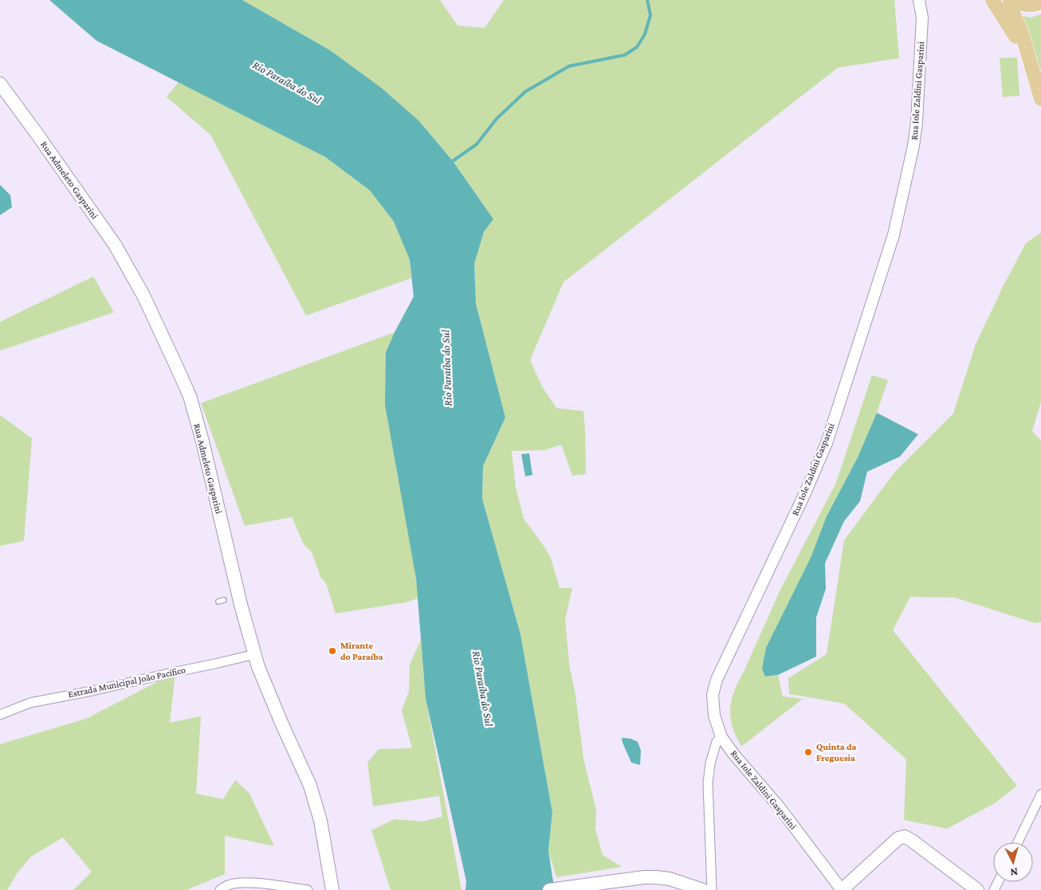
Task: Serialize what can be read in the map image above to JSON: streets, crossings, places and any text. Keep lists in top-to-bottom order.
{
  "streets": {
    "main road": ["Rua Admeleto Gasparini"],
    "street": ["Rua Iole Zaldini Gasparini", "Estrada Municipal João Pacífico"]
  },
  "crossings": [
    ["Rua Admeleto Gasparini", "Estrada Municipal João Pacífico"]
  ],
  "water": ["Rio Paraíba do Sul"],
  "places": ["Mirante do Paraíba", "Quinta da Freguesia"],
  "north": "bottom"
}
